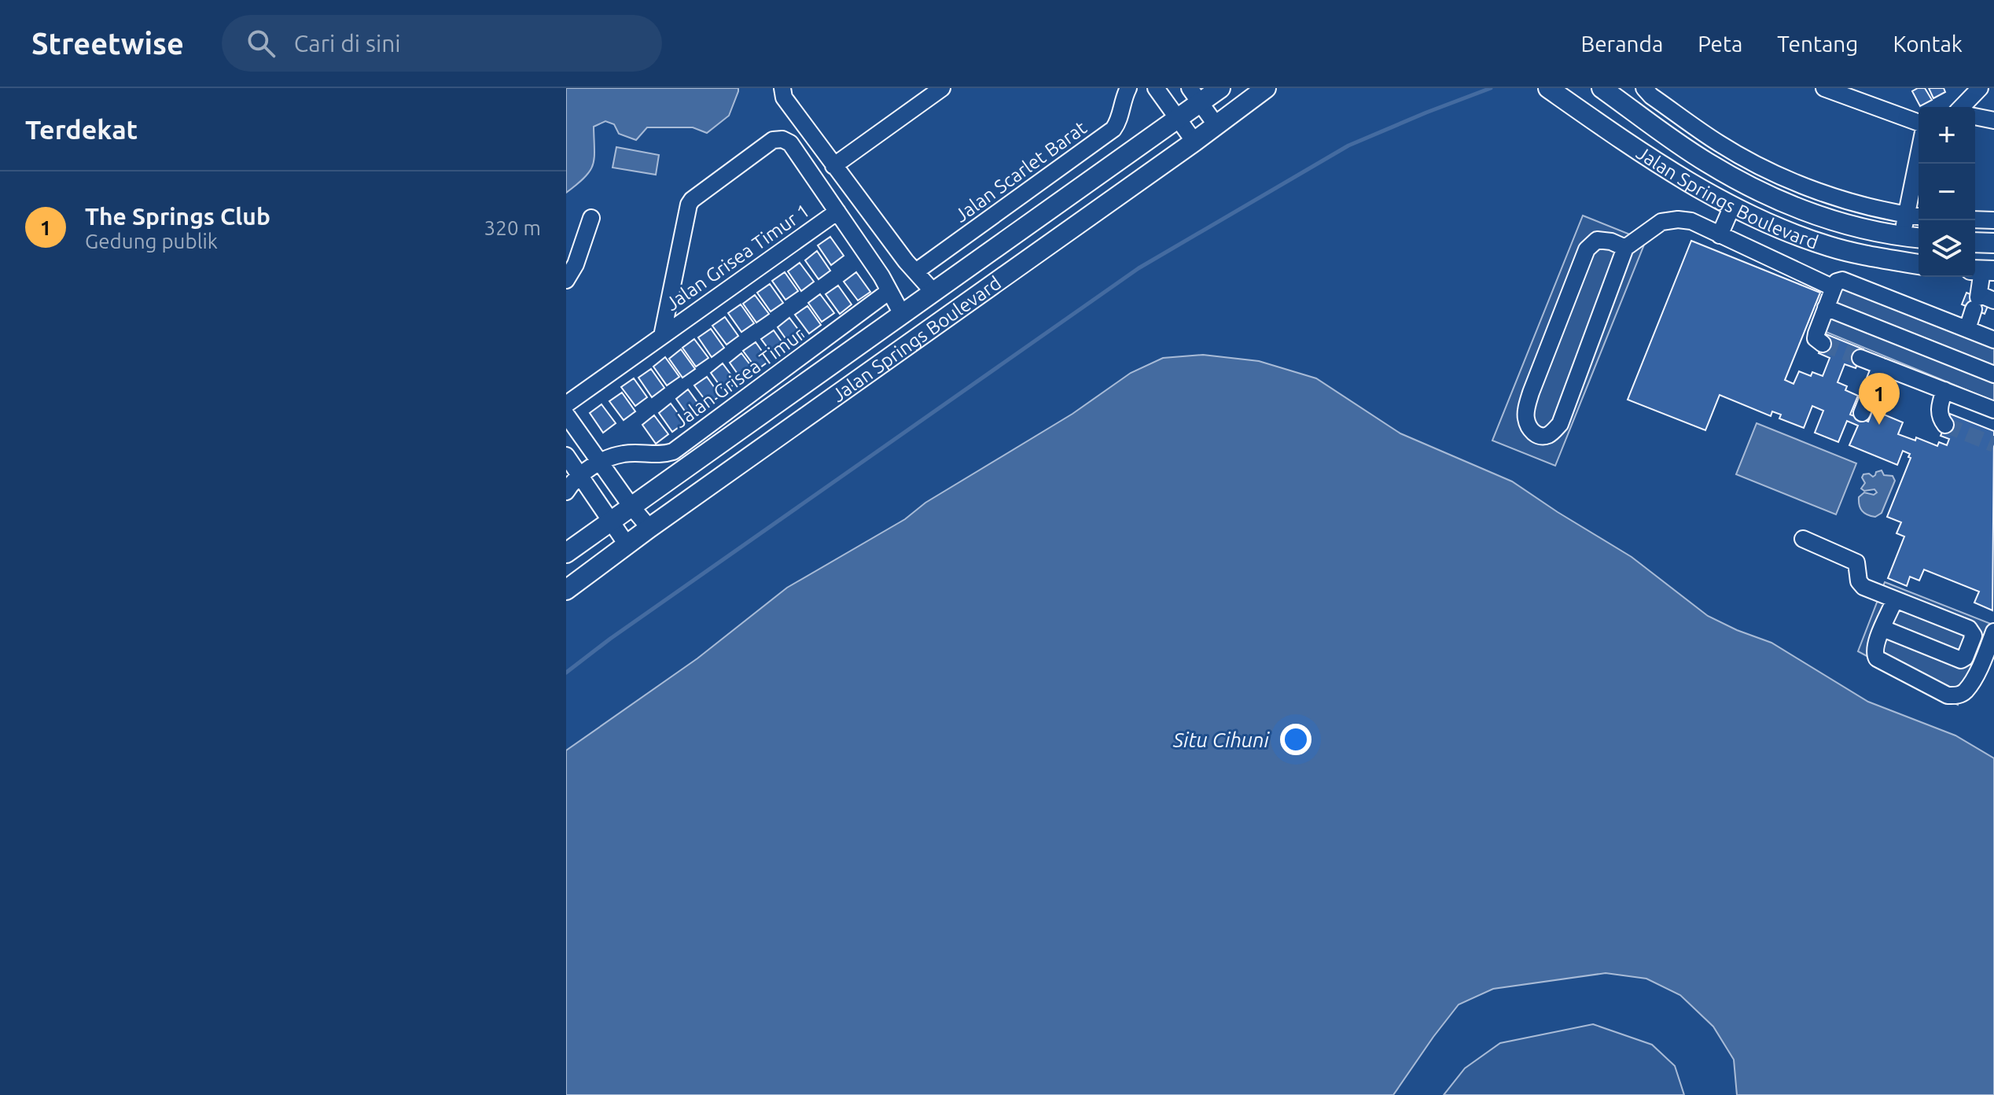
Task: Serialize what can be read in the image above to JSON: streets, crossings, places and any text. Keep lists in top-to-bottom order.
{
  "streets": {
    "main road": ["Jalan Springs Boulevard"],
    "street": ["Jalan Scarlet Barat", "Jalan Grisea Timur 1", "Jalan Grisea Timur"]
  },
  "water": ["Situ Cihuni"],
  "page": {
    "header": "Streetwise",
    "search": "Cari di sini",
    "nav": [
      "Beranda",
      "Peta",
      "Tentang",
      "Kontak"
    ],
    "heading": "Terdekat",
    "map_buttons": ["+", "−"],
    "list": [
      {
        "mark": "1",
        "name": "The Springs Club",
        "note": "Gedung publik",
        "value": "320 m"
      }
    ],
    "pins": "1"
  }
}
